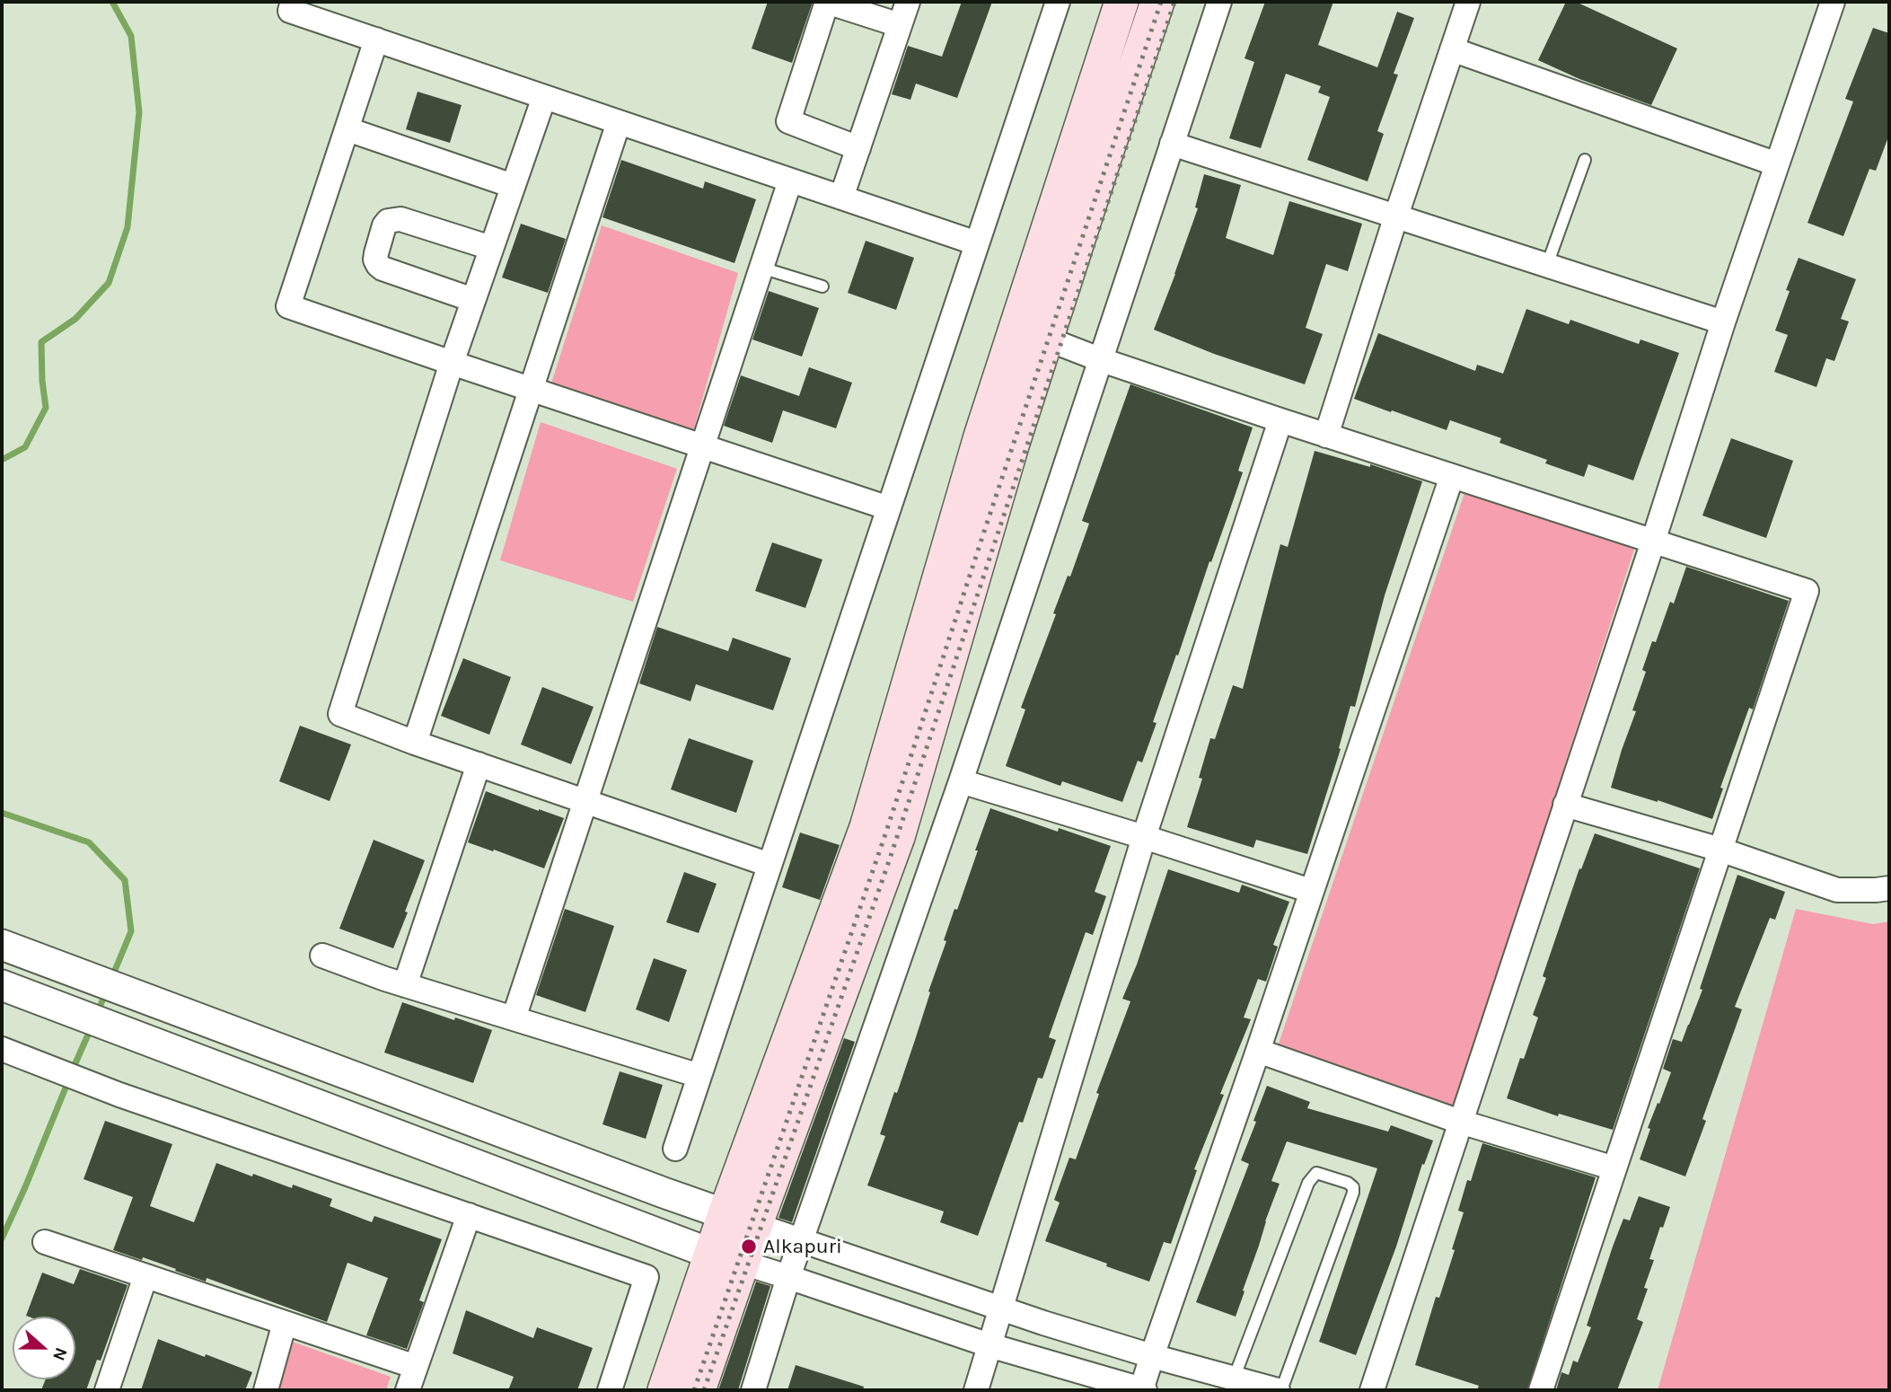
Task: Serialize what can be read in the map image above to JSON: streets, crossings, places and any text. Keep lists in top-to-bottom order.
{
  "places": ["Alkapuri"],
  "north": "right"
}
